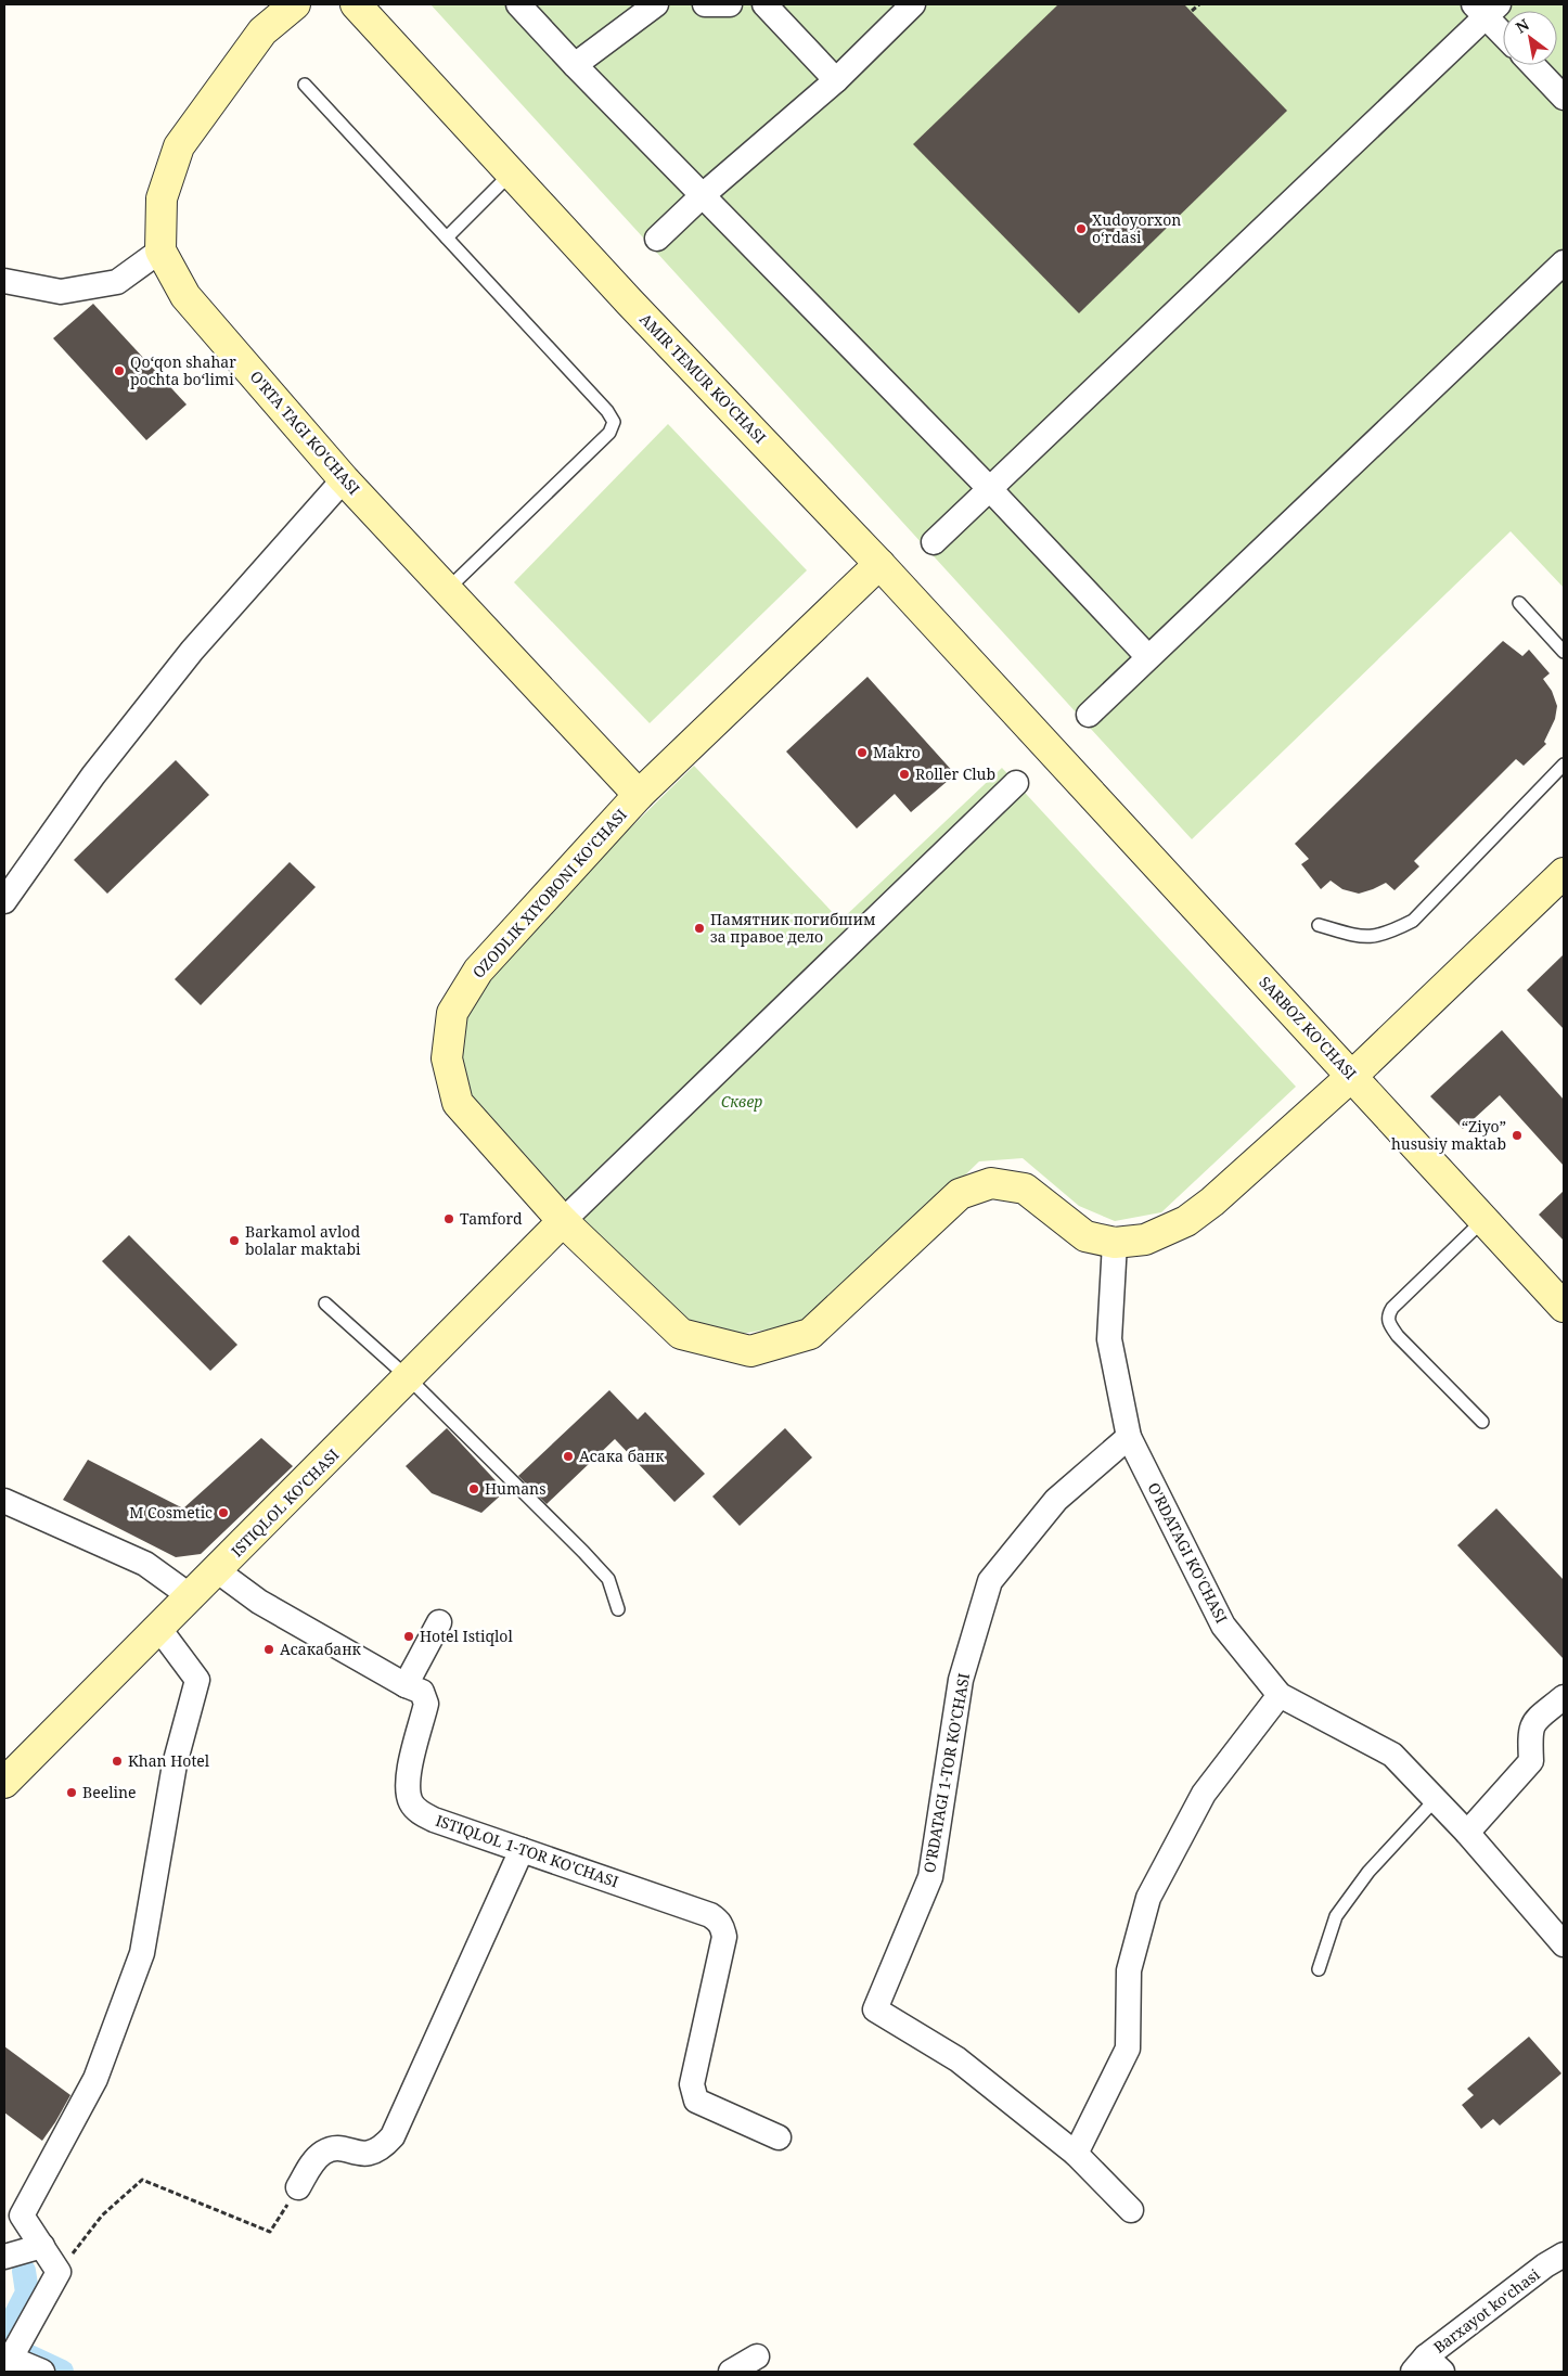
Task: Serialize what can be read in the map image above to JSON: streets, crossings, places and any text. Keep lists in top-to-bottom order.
{
  "streets": {
    "main road": [
      "AMIR TEMUR KO'CHASI",
      "O'RTA TAGI KO'CHASI",
      "OZODLIK XIYOBONI KO'CHASI",
      "SARBOZ KO'CHASI",
      "ISTIQLOL KO'CHASI"
    ],
    "street": [
      "O'RDATAGI KO'CHASI",
      "O'RDATAGI 1-TOR KO'CHASI",
      "ISTIQLOL 1-TOR KO'CHASI",
      "Barxayot koʻchasi"
    ]
  },
  "crossings": [
    ["AMIR TEMUR KO'CHASI", "OZODLIK XIYOBONI KO'CHASI"],
    ["AMIR TEMUR KO'CHASI", "SARBOZ KO'CHASI"],
    ["O'RTA TAGI KO'CHASI", "OZODLIK XIYOBONI KO'CHASI"],
    ["OZODLIK XIYOBONI KO'CHASI", "SARBOZ KO'CHASI"],
    ["OZODLIK XIYOBONI KO'CHASI", "ISTIQLOL KO'CHASI"],
    ["OZODLIK XIYOBONI KO'CHASI", "O'RDATAGI KO'CHASI"],
    ["ISTIQLOL KO'CHASI", "ISTIQLOL 1-TOR KO'CHASI"],
    ["O'RDATAGI KO'CHASI", "O'RDATAGI 1-TOR KO'CHASI"]
  ],
  "parks": ["Сквер"],
  "places": [
    "Xudoyorxon oʻrdasi",
    "Qo‘qon shahar pochta bo‘limi",
    "Makro",
    "Roller Club",
    "Памятник погибшим за правое дело",
    "“Ziyo” hususiy maktab",
    "Tamford",
    "Barkamol avlod bolalar maktabi",
    "Асака банк",
    "Humans",
    "M Cosmetic",
    "Hotel Istiqlol",
    "Асакабанк",
    "Khan Hotel",
    "Beeline"
  ],
  "north": "top left"
}
